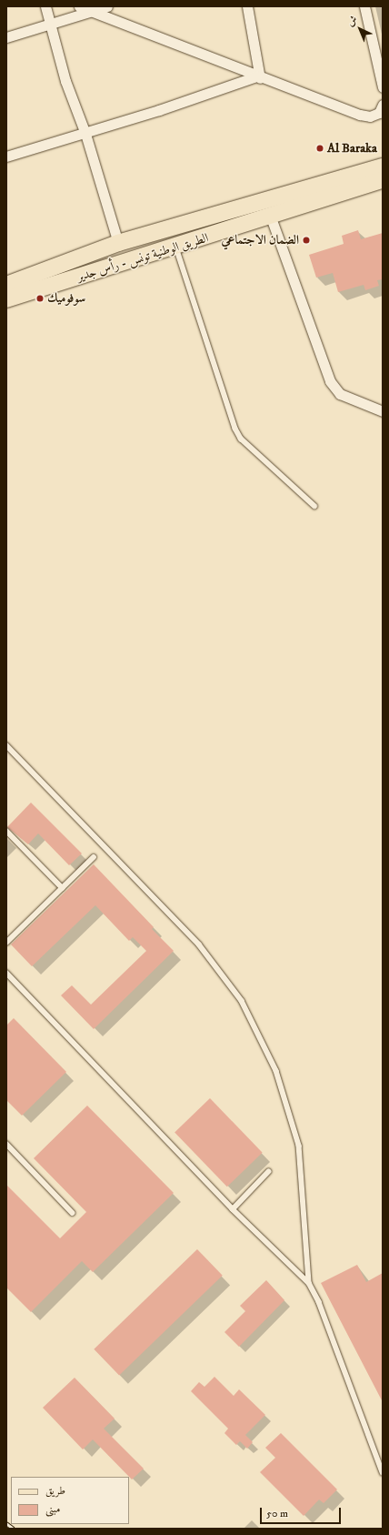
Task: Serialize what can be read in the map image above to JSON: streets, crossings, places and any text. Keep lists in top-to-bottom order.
{
  "streets": {
    "main road": ["الطريق الوطنية تونس - رأس جدير"]
  },
  "places": ["Al Baraka", "الضمان الاجتماعي", "سوفوميك"],
  "legend": ["طريق", "مبنى"],
  "scale_bar": "50 m",
  "north": "top left"
}
